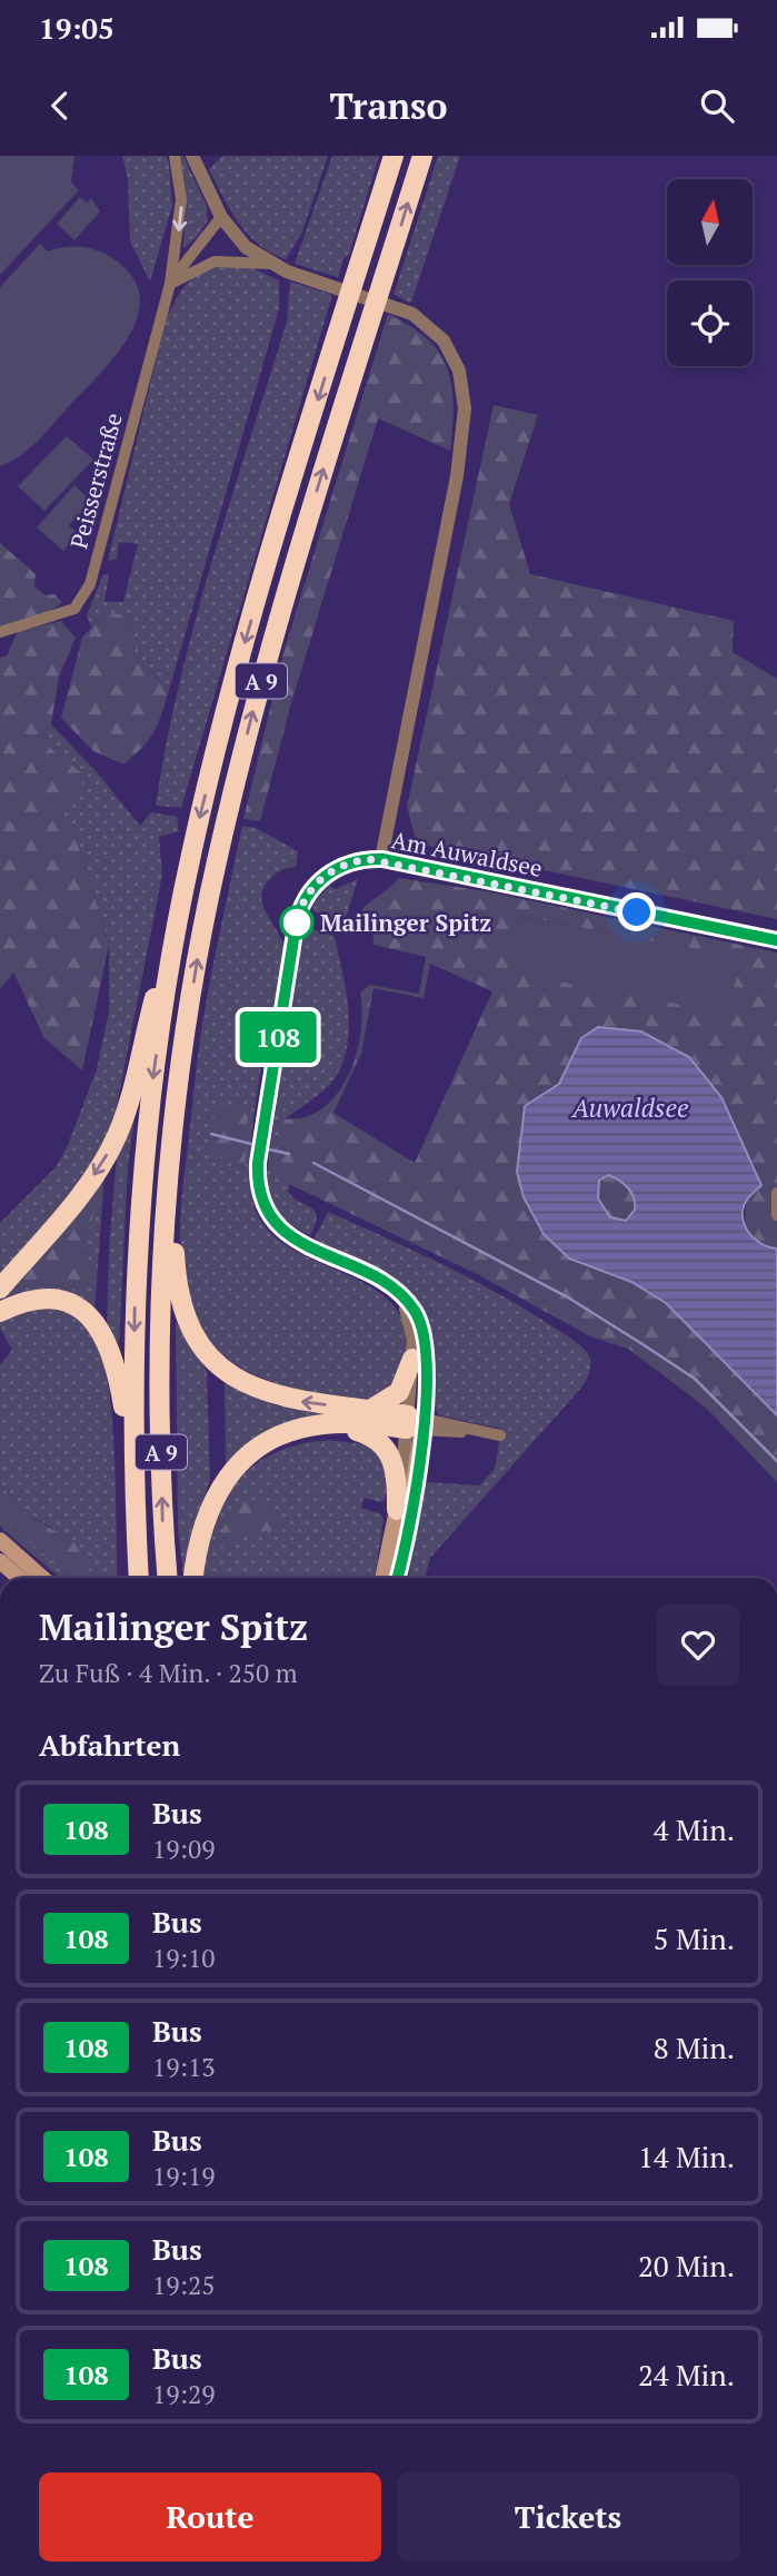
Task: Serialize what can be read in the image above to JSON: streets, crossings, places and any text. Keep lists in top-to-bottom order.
{
  "streets": {
    "highway": ["A 9"],
    "main road": ["Am Auwaldsee"],
    "street": ["Peisserstraße"]
  },
  "water": ["Auwaldsee"],
  "places": ["Mailinger Spitz"],
  "lines": ["bus line 108"],
  "north": "top",
  "page": {
    "status": "19:05",
    "header": "Transo",
    "on_map": "108",
    "heading": [
      ["Mailinger Spitz", "Zu Fuß · 4 Min. · 250 m"],
      "Abfahrten"
    ],
    "list": [
      {
        "mark": "108",
        "name": "Bus",
        "note": "19:09",
        "value": "4 Min."
      },
      {
        "mark": "108",
        "name": "Bus",
        "note": "19:10",
        "value": "5 Min."
      },
      {
        "mark": "108",
        "name": "Bus",
        "note": "19:13",
        "value": "8 Min."
      },
      {
        "mark": "108",
        "name": "Bus",
        "note": "19:19",
        "value": "14 Min."
      },
      {
        "mark": "108",
        "name": "Bus",
        "note": "19:25",
        "value": "20 Min."
      },
      {
        "mark": "108",
        "name": "Bus",
        "note": "19:29",
        "value": "24 Min."
      }
    ],
    "buttons": ["Route", "Tickets"]
  }
}
